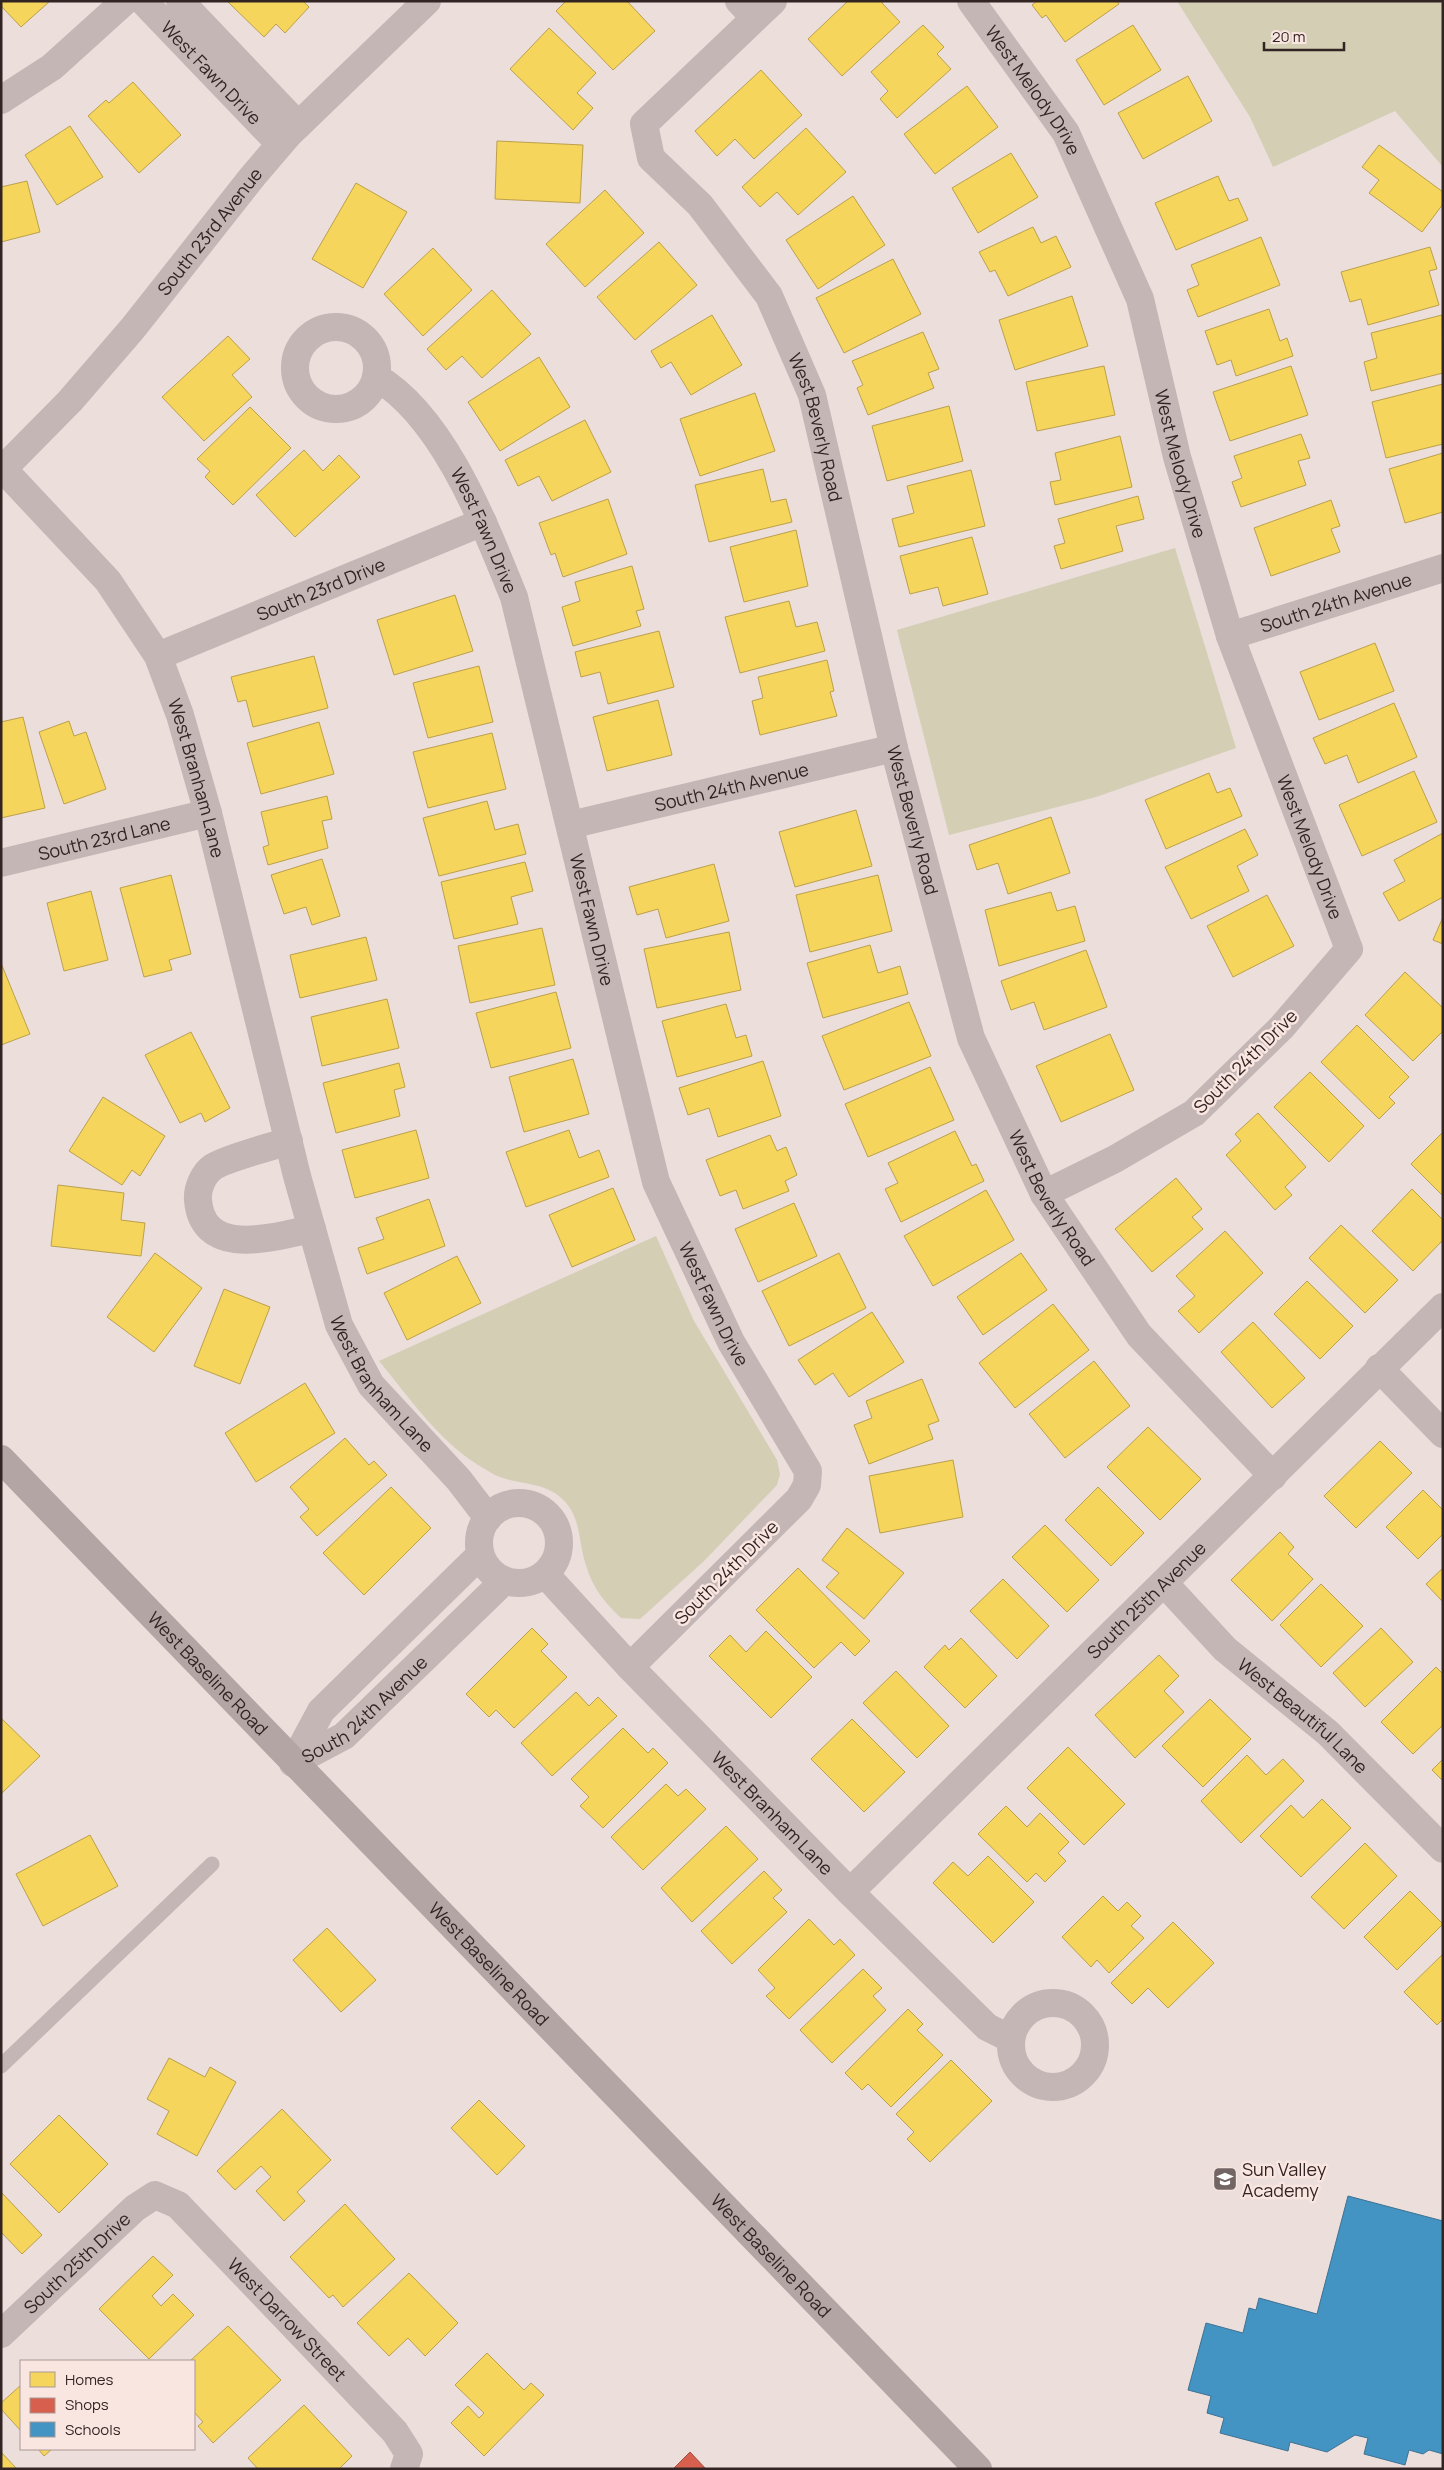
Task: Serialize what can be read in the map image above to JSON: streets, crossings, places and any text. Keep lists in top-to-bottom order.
{
  "streets": {
    "main road": ["West Baseline Road"],
    "street": [
      "West Fawn Drive",
      "West Melody Drive",
      "South 23rd Avenue",
      "West Beverly Road",
      "South 23rd Drive",
      "South 24th Avenue",
      "West Branham Lane",
      "South 23rd Lane",
      "South 24th Drive",
      "South 25th Avenue",
      "West Beautiful Lane",
      "South 25th Drive",
      "West Darrow Street"
    ]
  },
  "crossings": [
    ["West Fawn Drive", "South 23rd Avenue"],
    ["West Fawn Drive", "South 23rd Drive"],
    ["West Fawn Drive", "South 24th Avenue"],
    ["West Fawn Drive", "South 24th Drive"],
    ["West Melody Drive", "South 24th Avenue"],
    ["West Melody Drive", "South 24th Drive"],
    ["South 23rd Avenue", "West Branham Lane"],
    ["West Beverly Road", "South 24th Avenue"],
    ["West Beverly Road", "South 24th Drive"],
    ["West Beverly Road", "South 25th Avenue"],
    ["South 23rd Drive", "West Branham Lane"],
    ["South 24th Avenue", "West Branham Lane"],
    ["South 24th Avenue", "West Baseline Road"],
    ["West Branham Lane", "South 23rd Lane"],
    ["West Branham Lane", "South 24th Drive"],
    ["West Branham Lane", "South 25th Avenue"],
    ["South 25th Avenue", "West Beautiful Lane"],
    ["South 25th Drive", "West Darrow Street"]
  ],
  "places": {
    "school or university": ["Sun Valley Academy"]
  },
  "legend": ["Homes", "Shops", "Schools"],
  "scale_bar": "20 m"
}
